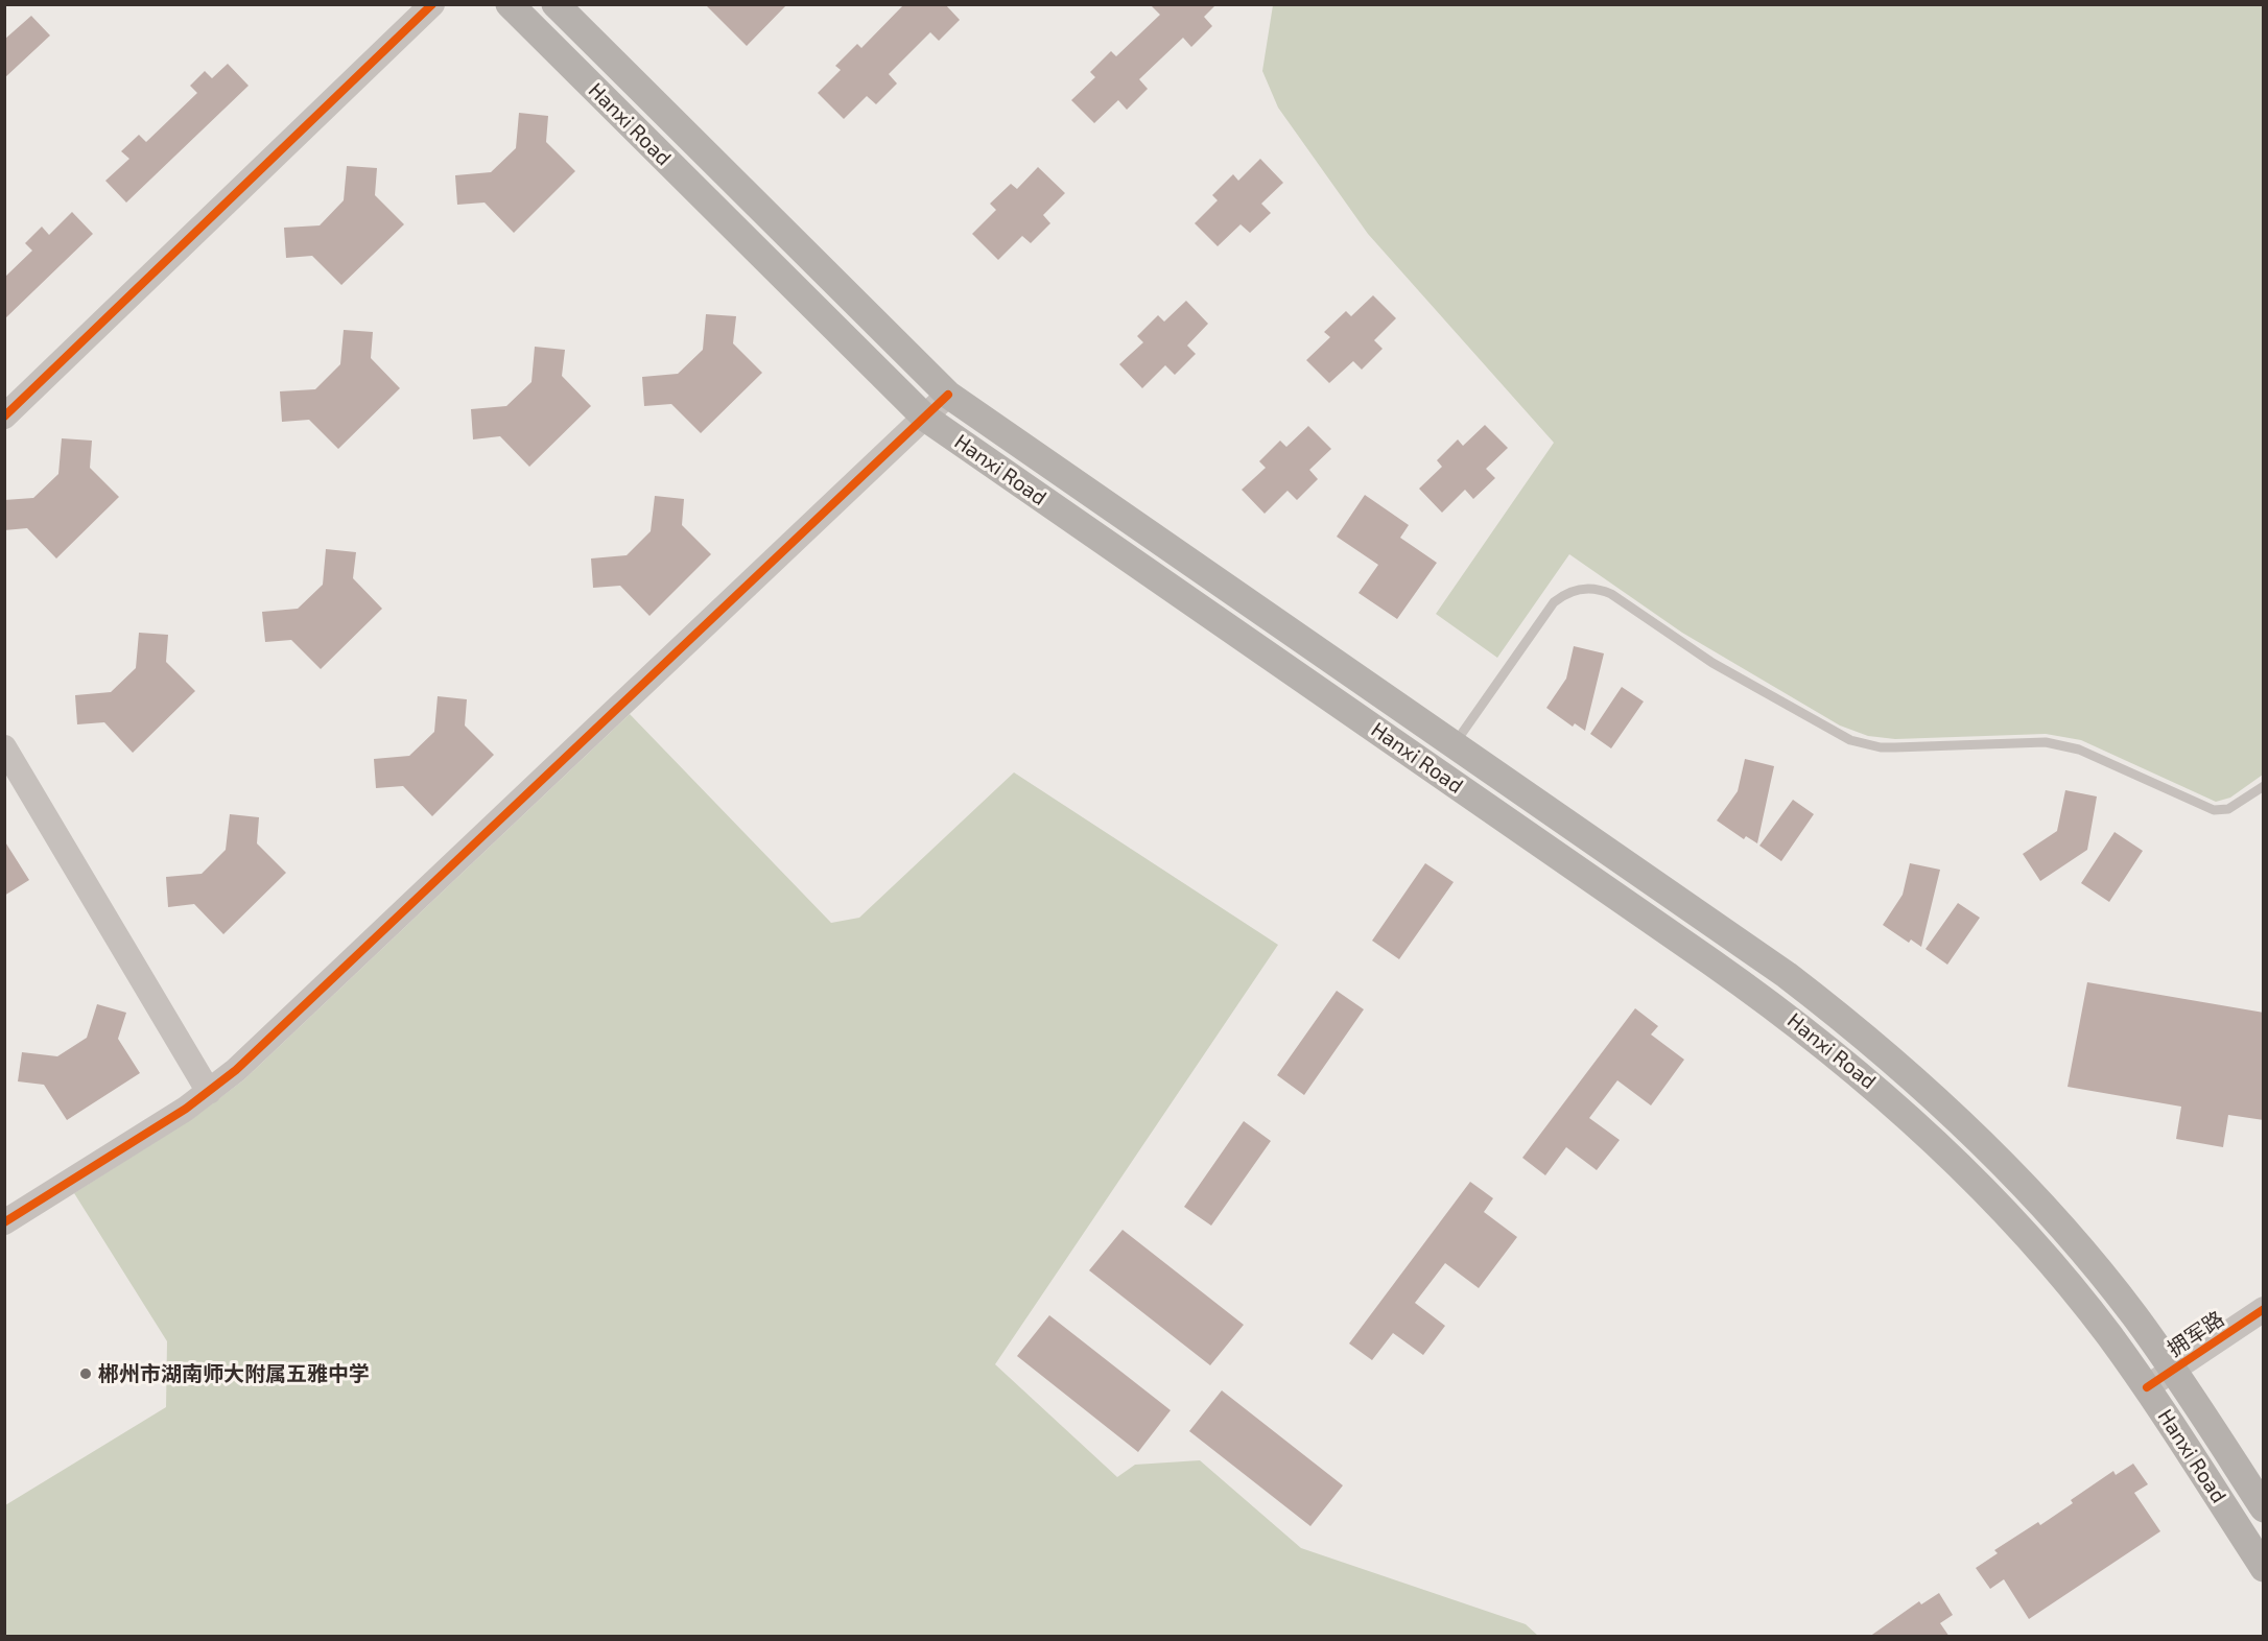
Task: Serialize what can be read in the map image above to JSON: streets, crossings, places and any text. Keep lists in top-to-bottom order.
{
  "streets": {
    "main road": ["Hanxi Road"],
    "street": ["拥军路"]
  },
  "crossings": [
    ["Hanxi Road", "拥军路"]
  ],
  "places": ["郴州市湖南师大附属五雅中学"]
}
